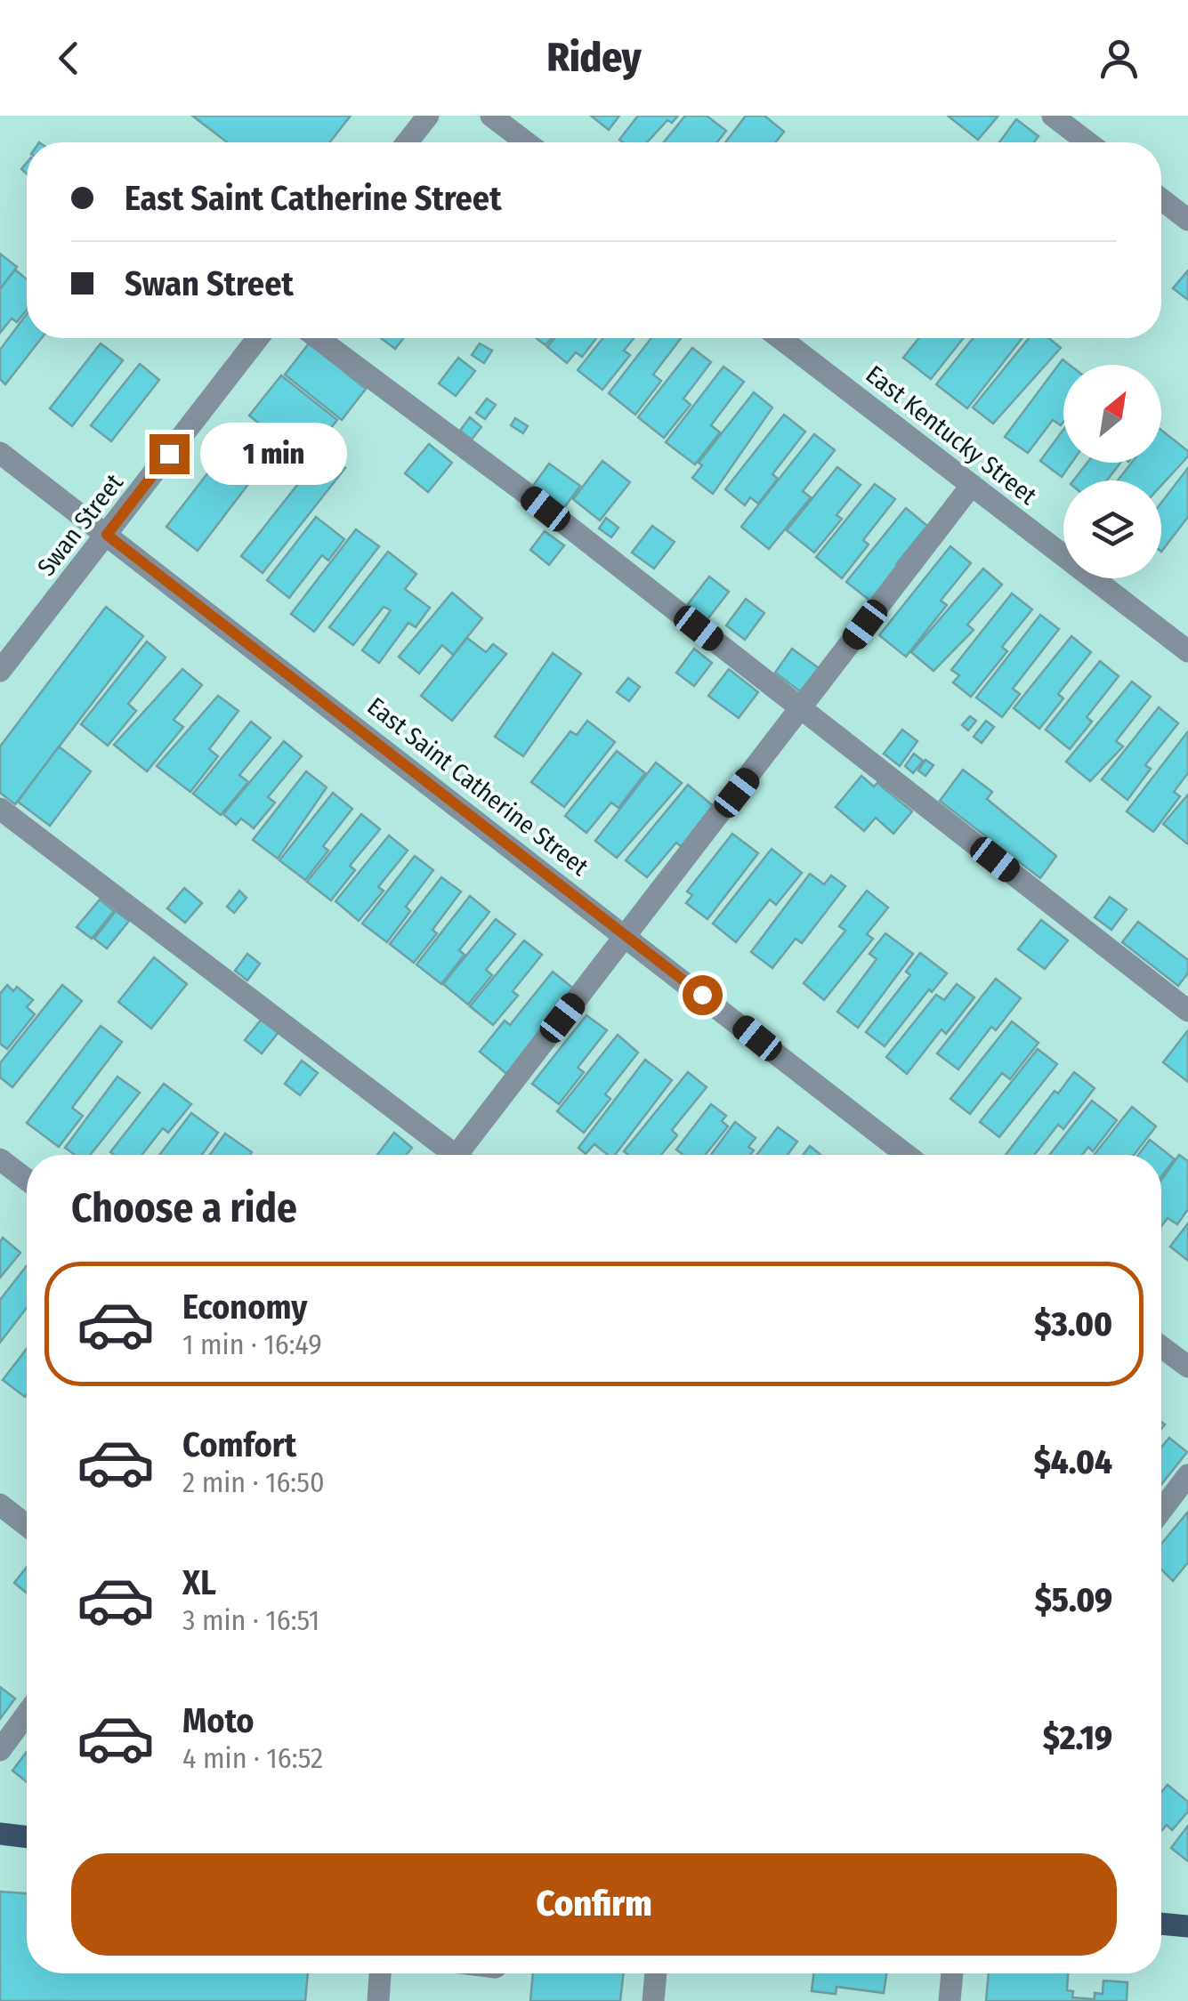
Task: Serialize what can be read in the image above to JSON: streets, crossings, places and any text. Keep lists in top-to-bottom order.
{
  "streets": {
    "street": ["East Kentucky Street", "Swan Street", "East Saint Catherine Street"]
  },
  "crossings": [
    ["Swan Street", "East Saint Catherine Street"]
  ],
  "north": "top right",
  "page": {
    "header": "Ridey",
    "banner": ["East Saint Catherine Street", "Swan Street"],
    "bubble": "1 min",
    "heading": "Choose a ride",
    "list": [
      {
        "name": "Economy",
        "note": "1 min · 16:49",
        "value": "$3.00"
      },
      {
        "name": "Comfort",
        "note": "2 min · 16:50",
        "value": "$4.04"
      },
      {
        "name": "XL",
        "note": "3 min · 16:51",
        "value": "$5.09"
      },
      {
        "name": "Moto",
        "note": "4 min · 16:52",
        "value": "$2.19"
      }
    ],
    "buttons": "Confirm"
  }
}
